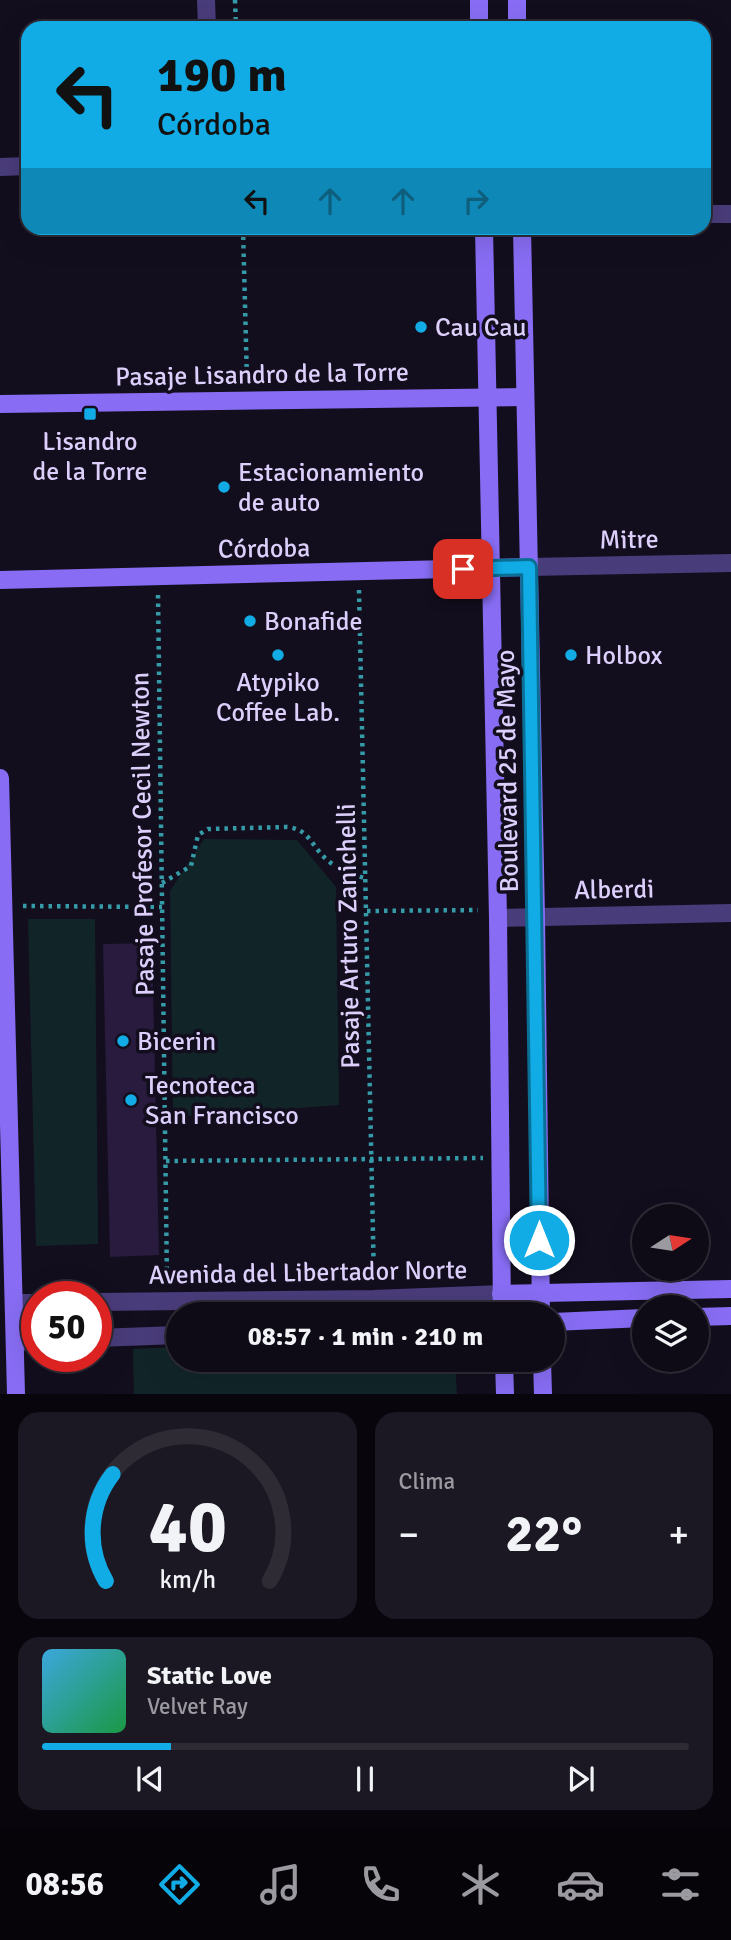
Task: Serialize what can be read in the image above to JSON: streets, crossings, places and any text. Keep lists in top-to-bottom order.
{
  "streets": {
    "main road": [
      "Pasaje Lisandro de la Torre",
      "Córdoba",
      "Boulevard 25 de Mayo",
      "Avenida del Libertador Norte"
    ],
    "street": ["Mitre", "Alberdi"],
    "path": ["Pasaje Profesor Cecil Newton", "Pasaje Arturo Zanichelli"]
  },
  "crossings": [
    ["Pasaje Lisandro de la Torre", "Boulevard 25 de Mayo"],
    ["Mitre", "Córdoba"],
    ["Mitre", "Boulevard 25 de Mayo"],
    ["Córdoba", "Boulevard 25 de Mayo"],
    ["Córdoba", "Pasaje Profesor Cecil Newton"],
    ["Córdoba", "Pasaje Arturo Zanichelli"],
    ["Boulevard 25 de Mayo", "Alberdi"],
    ["Boulevard 25 de Mayo", "Avenida del Libertador Norte"],
    ["Pasaje Profesor Cecil Newton", "Avenida del Libertador Norte"],
    ["Pasaje Arturo Zanichelli", "Avenida del Libertador Norte"]
  ],
  "places": {
    "other": [
      "Cau Cau",
      "Estacionamiento de auto",
      "Bonafide",
      "Atypiko Coffee Lab.",
      "Holbox",
      "Bicerin",
      "Tecnoteca San Francisco"
    ],
    "transit": ["Lisandro de la Torre"]
  },
  "north": "right",
  "page": {
    "turn": ["190 m", "Córdoba"],
    "limit": "50",
    "trip": "08:57 · 1 min · 210 m",
    "tile": "Clima",
    "heat": ["−", "22°", "+"],
    "song": ["Static Love", "Velvet Ray"],
    "tabs": "08:56",
    "gauge": ["40", "km/h"]
  }
}
